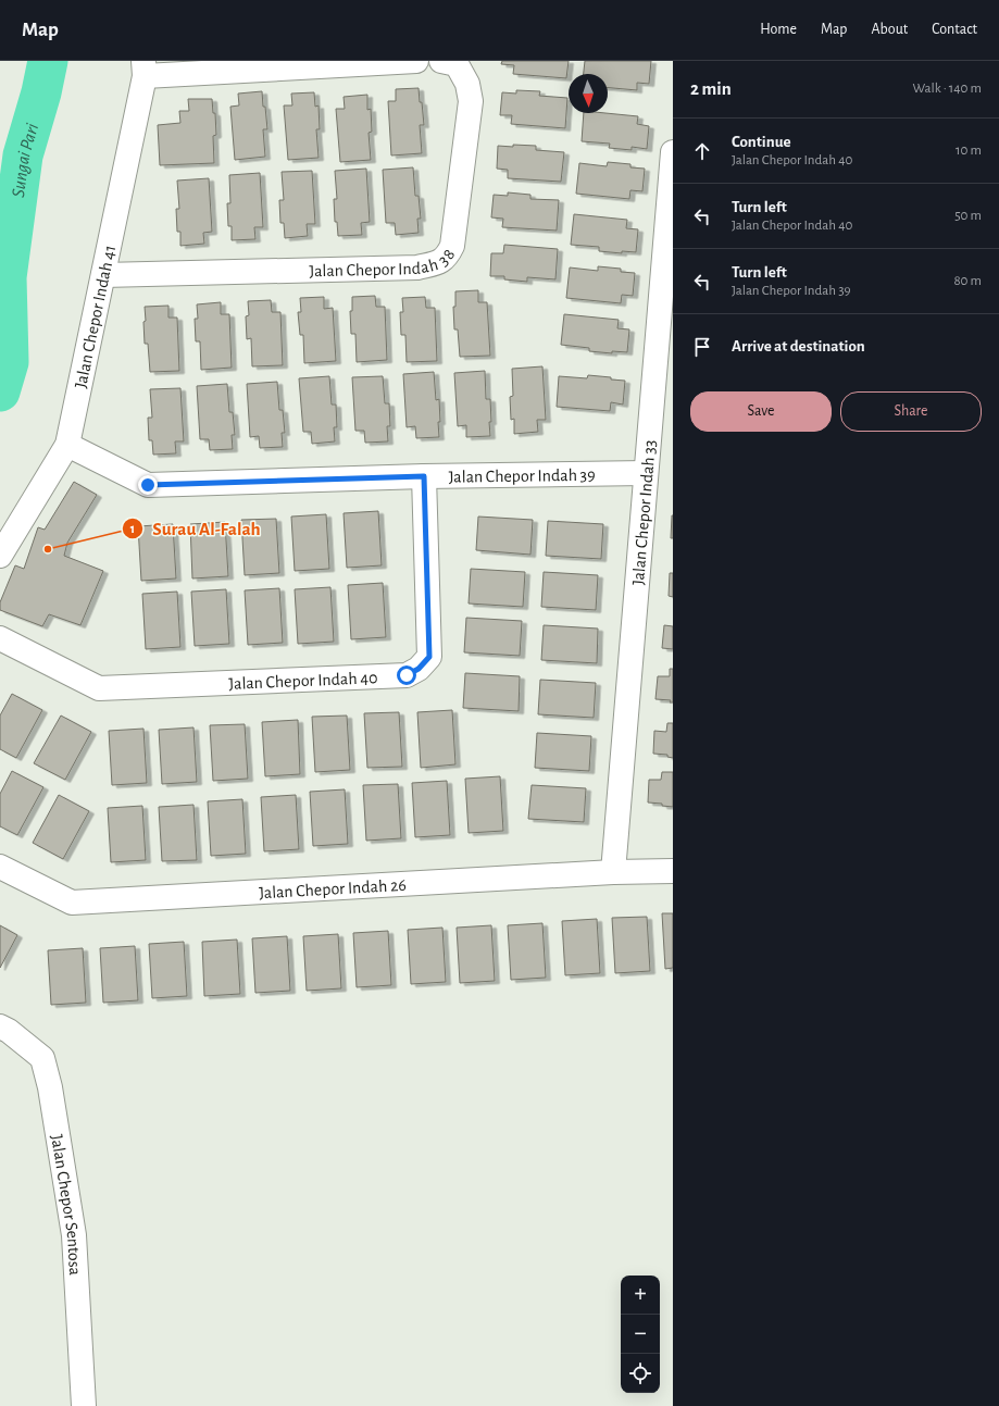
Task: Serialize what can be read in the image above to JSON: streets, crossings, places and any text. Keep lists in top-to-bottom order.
{
  "streets": {
    "street": [
      "Jalan Chepor Indah 38",
      "Jalan Chepor Indah 41",
      "Jalan Chepor Indah 39",
      "Jalan Chepor Indah 33",
      "Jalan Chepor Indah 40",
      "Jalan Chepor Indah 26",
      "Jalan Chepor Sentosa"
    ]
  },
  "crossings": [
    ["Jalan Chepor Indah 38", "Jalan Chepor Indah 41"],
    ["Jalan Chepor Indah 41", "Jalan Chepor Indah 39"],
    ["Jalan Chepor Indah 39", "Jalan Chepor Indah 33"],
    ["Jalan Chepor Indah 39", "Jalan Chepor Indah 40"],
    ["Jalan Chepor Indah 33", "Jalan Chepor Indah 26"]
  ],
  "water": ["Sungai Pari"],
  "places": ["Surau Al-Falah"],
  "north": "bottom",
  "page": {
    "header": "Map",
    "nav": [
      "Home",
      "Map",
      "About",
      "Contact"
    ],
    "heading": ["2 min", "Walk · 140 m"],
    "list": [
      ["Continue", "Jalan Chepor Indah 40", "10 m"],
      ["Turn left", "Jalan Chepor Indah 40", "50 m"],
      ["Turn left", "Jalan Chepor Indah 39", "80 m"],
      "Arrive at destination"
    ],
    "buttons": ["Save", "Share"],
    "map_buttons": ["+", "−"]
  }
}
